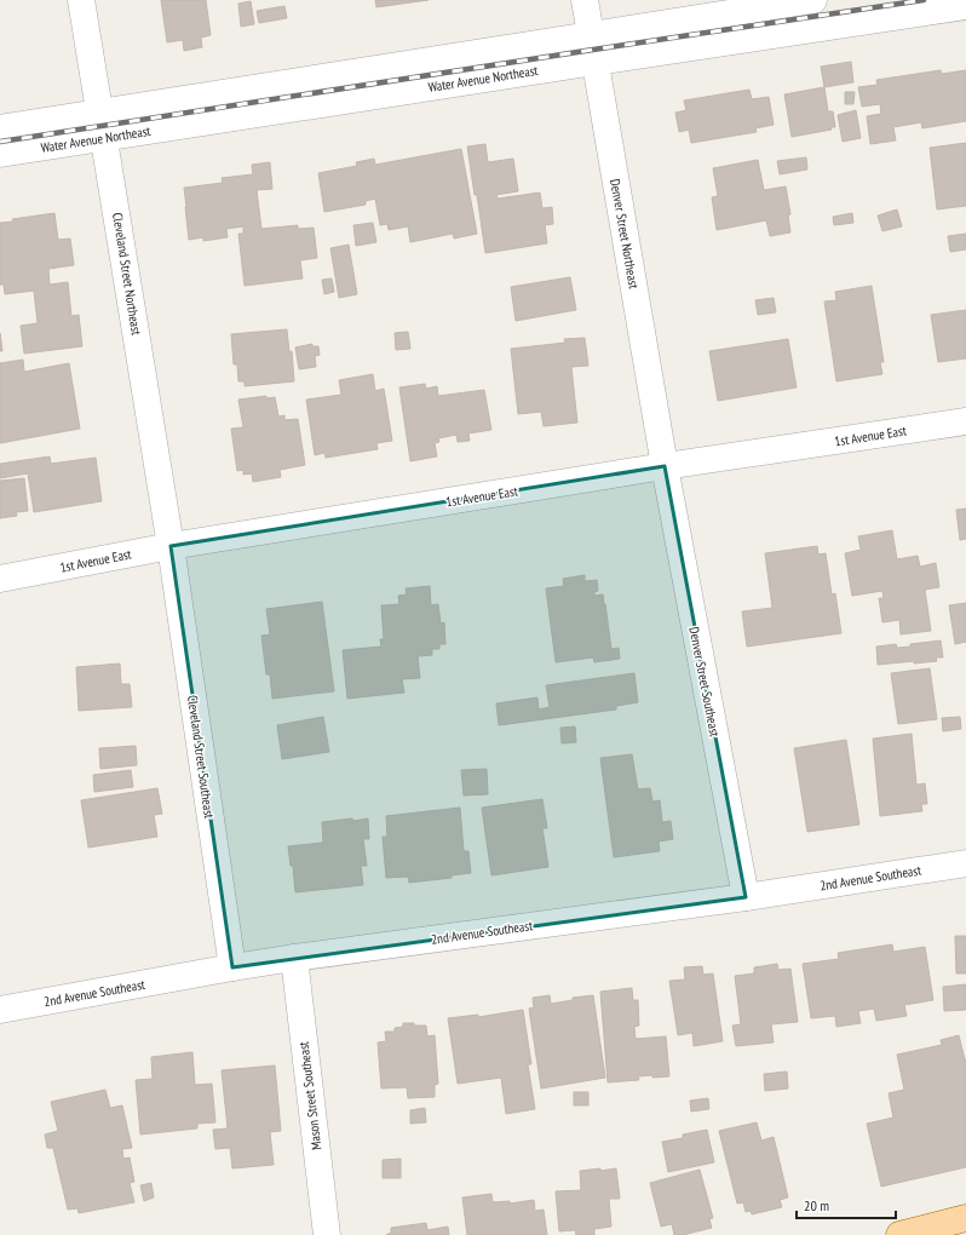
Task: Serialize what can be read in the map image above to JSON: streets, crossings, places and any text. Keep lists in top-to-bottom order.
{
  "streets": {
    "street": [
      "Water Avenue Northeast",
      "Denver Street Northeast",
      "Cleveland Street Northeast",
      "1st Avenue East",
      "Denver Street Southeast",
      "Cleveland Street Southeast",
      "2nd Avenue Southeast",
      "Mason Street Southeast"
    ]
  },
  "crossings": [
    ["Water Avenue Northeast", "Denver Street Northeast"],
    ["Water Avenue Northeast", "Cleveland Street Northeast"],
    ["Denver Street Northeast", "1st Avenue East"],
    ["Denver Street Northeast", "Denver Street Southeast"],
    ["Cleveland Street Northeast", "1st Avenue East"],
    ["Cleveland Street Northeast", "Cleveland Street Southeast"],
    ["1st Avenue East", "Denver Street Southeast"],
    ["1st Avenue East", "Cleveland Street Southeast"],
    ["Denver Street Southeast", "2nd Avenue Southeast"],
    ["Cleveland Street Southeast", "2nd Avenue Southeast"],
    ["2nd Avenue Southeast", "Mason Street Southeast"]
  ],
  "scale_bar": "20 m"
}
